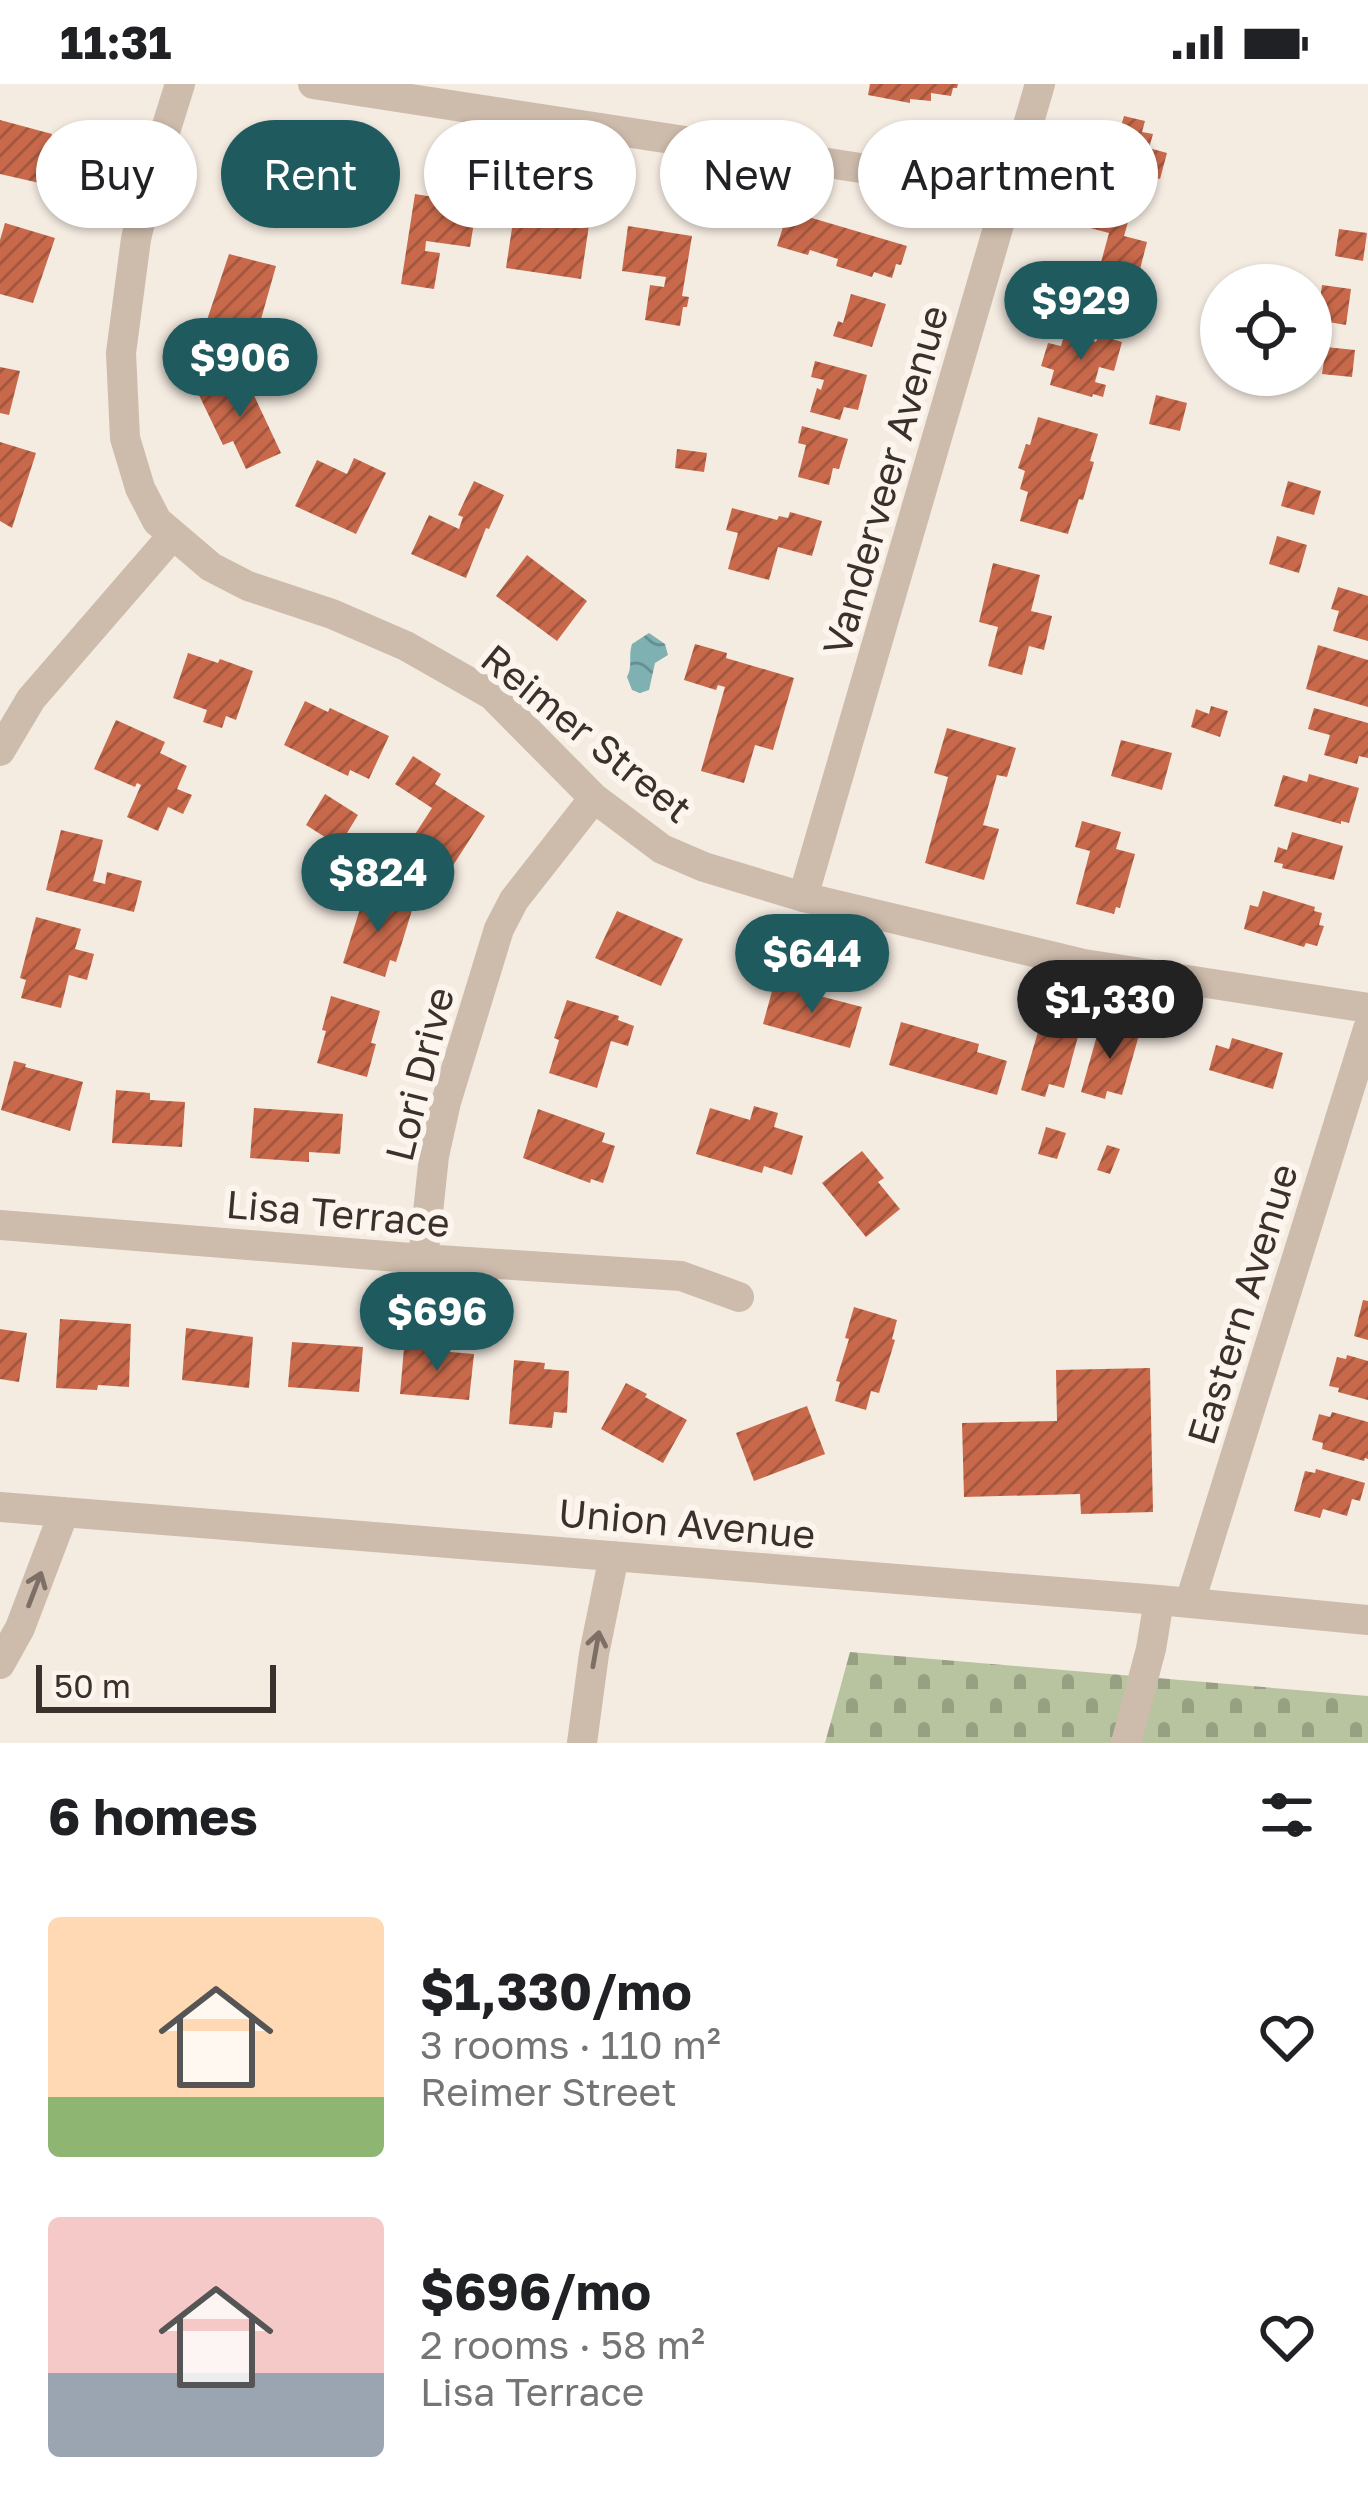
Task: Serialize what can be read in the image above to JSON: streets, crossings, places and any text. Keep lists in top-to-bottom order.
{
  "streets": {
    "street": [
      "Vanderveer Avenue",
      "Reimer Street",
      "Lori Drive",
      "Lisa Terrace",
      "Eastern Avenue",
      "Union Avenue"
    ]
  },
  "crossings": [
    ["Vanderveer Avenue", "Reimer Street"],
    ["Reimer Street", "Lori Drive"],
    ["Lori Drive", "Lisa Terrace"],
    ["Eastern Avenue", "Union Avenue"]
  ],
  "scale_bar": "50 m",
  "page": {
    "status": "11:31",
    "chip": [
      "Buy",
      "Rent",
      "Filters",
      "New",
      "Apartment"
    ],
    "price": [
      "$929",
      "$906",
      "$824",
      "$644",
      "$1,330",
      "$696"
    ],
    "scale": "50 m",
    "heading": "6 homes",
    "list": [
      {
        "name": "$1,330/mo",
        "note": "3 rooms · 110 m² · Reimer Street"
      },
      {
        "name": "$696/mo",
        "note": "2 rooms · 58 m² · Lisa Terrace"
      }
    ]
  }
}
